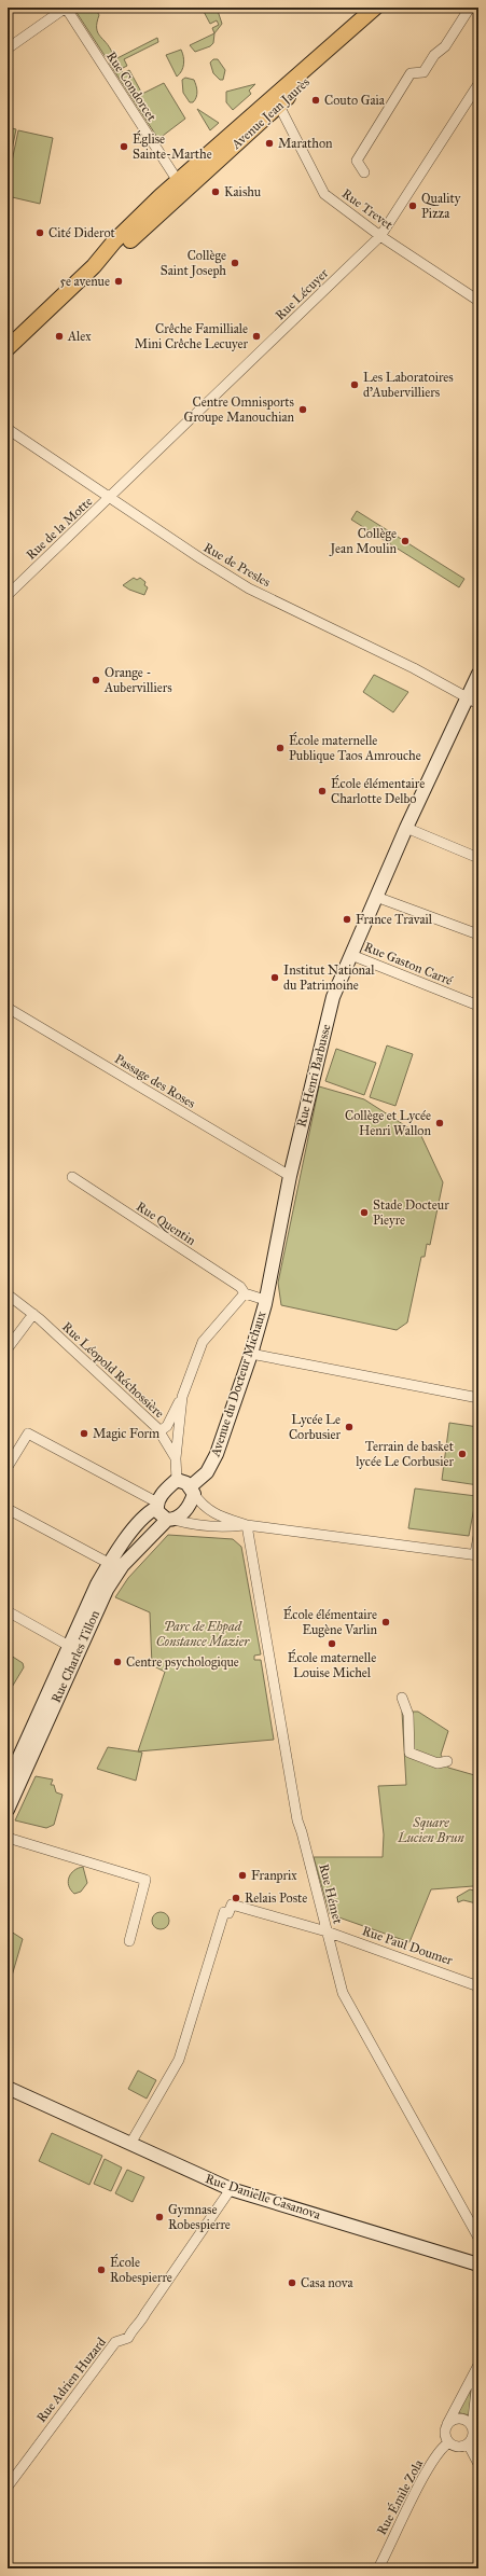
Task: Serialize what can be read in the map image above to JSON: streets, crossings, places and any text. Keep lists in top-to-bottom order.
{
  "streets": {
    "main road": ["Avenue Jean Jaurès"],
    "street": [
      "Rue Condorcet",
      "Rue Trevet",
      "Rue Lécuyer",
      "Rue de la Motte",
      "Rue de Presles",
      "Rue Gaston Carré",
      "Rue Henri Barbusse",
      "Passage des Roses",
      "Rue Quentin",
      "Rue Léopold Réchossière",
      "Avenue du Docteur Michaux",
      "Rue Charles Tillon",
      "Rue Hémet",
      "Rue Paul Doumer",
      "Rue Danielle Casanova",
      "Rue Adrien Huzard",
      "Rue Émile Zola"
    ]
  },
  "crossings": [
    ["Rue Condorcet", "Avenue Jean Jaurès"],
    ["Avenue Jean Jaurès", "Rue Trevet"],
    ["Rue Trevet", "Rue Lécuyer"],
    ["Rue Lécuyer", "Rue de la Motte"],
    ["Rue Lécuyer", "Rue de Presles"],
    ["Rue de la Motte", "Rue de Presles"],
    ["Rue de Presles", "Rue Henri Barbusse"],
    ["Rue Gaston Carré", "Rue Henri Barbusse"],
    ["Rue Henri Barbusse", "Passage des Roses"],
    ["Rue Henri Barbusse", "Avenue du Docteur Michaux"],
    ["Rue Léopold Réchossière", "Rue Charles Tillon"],
    ["Avenue du Docteur Michaux", "Rue Charles Tillon"],
    ["Rue Hémet", "Rue Paul Doumer"],
    ["Rue Paul Doumer", "Rue Danielle Casanova"],
    ["Rue Danielle Casanova", "Rue Adrien Huzard"]
  ],
  "parks": ["Parc de Ehpad Constance Mazier", "Square Lucien Brun"],
  "places": [
    "Couto Gaia",
    "Marathon",
    "Église Sainte-Marthe",
    "Kaishu",
    "Quality Pizza",
    "Cité Diderot",
    "Collège Saint Joseph",
    "5e avenue",
    "Alex",
    "Crêche Familliale Mini Crêche Lecuyer",
    "Les Laboratoires d’Aubervilliers",
    "Centre Omnisports Groupe Manouchian",
    "Collège Jean Moulin",
    "Orange - Aubervilliers",
    "École maternelle Publique Taos Amrouche",
    "École élémentaire Charlotte Delbo",
    "France Travail",
    "Institut National du Patrimoine",
    "Collège et Lycée Henri Wallon",
    "Stade Docteur Pieyre",
    "Lycée Le Corbusier",
    "Magic Form",
    "Terrain de basket lycée Le Corbusier",
    "École élémentaire Eugène Varlin",
    "École maternelle Louise Michel",
    "Centre psychologique",
    "Franprix",
    "Relais Poste",
    "Gymnase Robespierre",
    "École Robespierre",
    "Casa nova"
  ]
}
